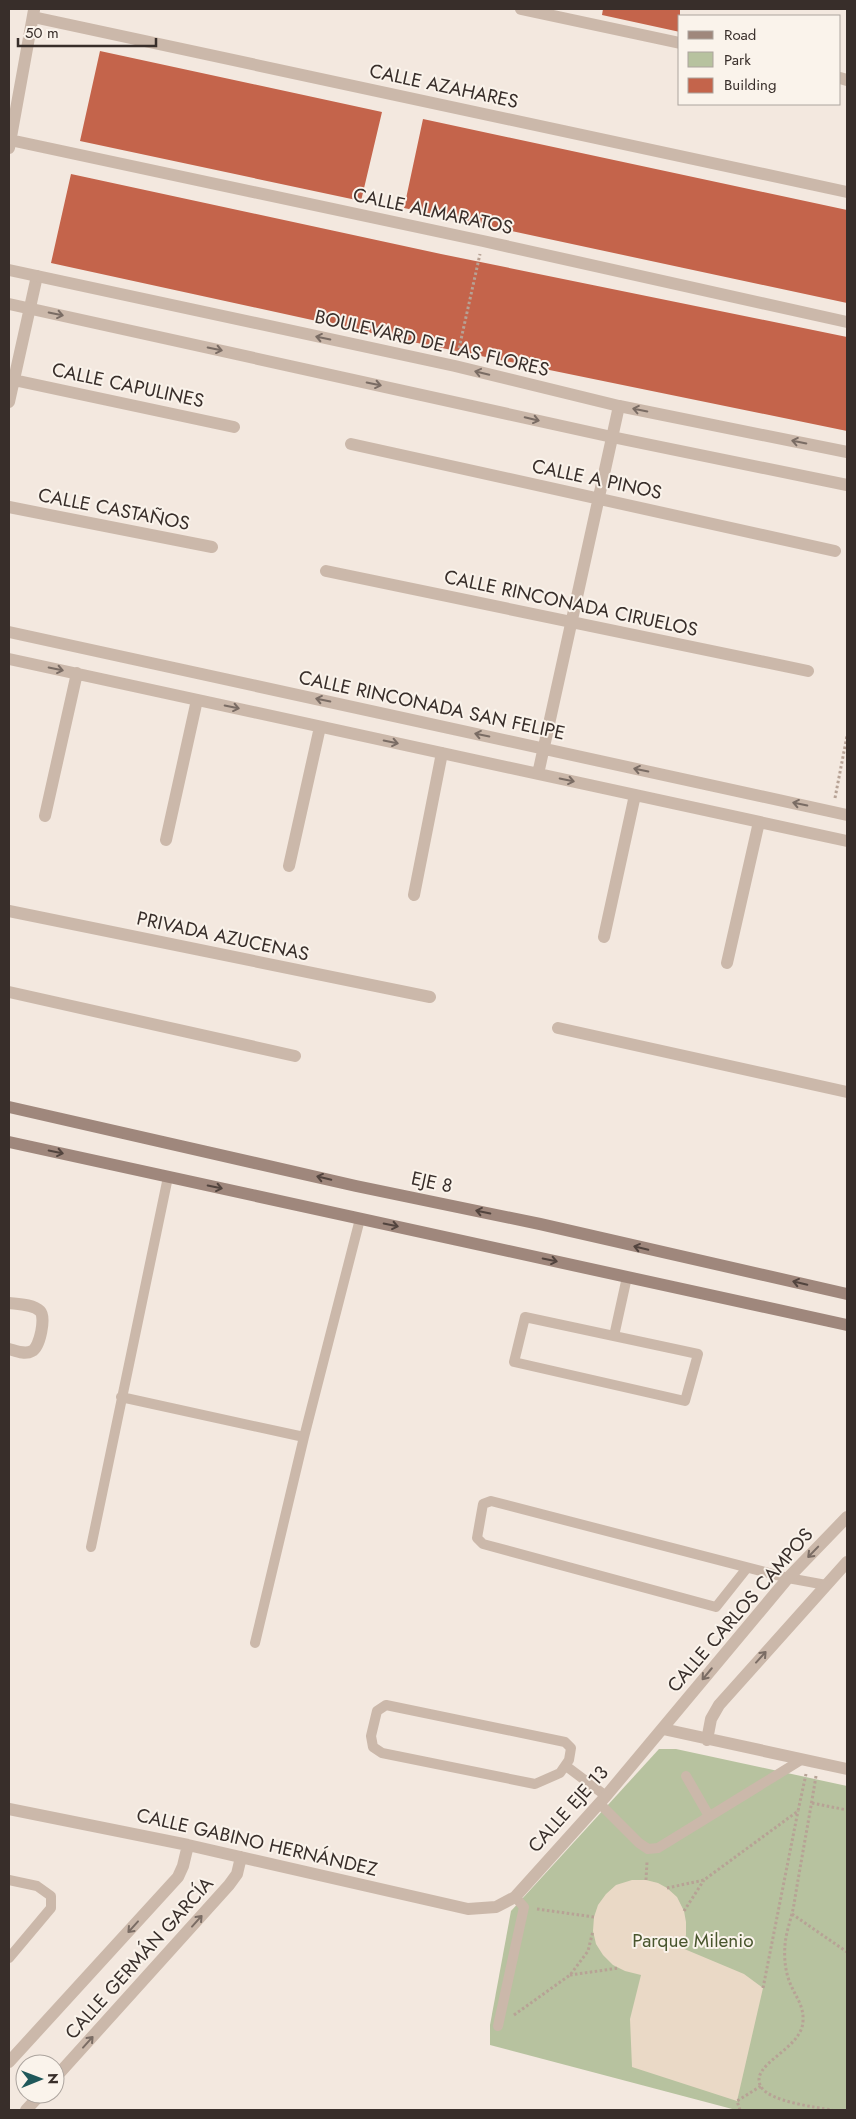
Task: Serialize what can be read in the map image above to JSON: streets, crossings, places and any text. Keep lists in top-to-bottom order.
{
  "streets": {
    "main road": ["EJE 8"],
    "street": [
      "CALLE AZAHARES",
      "CALLE ALMARATOS",
      "BOULEVARD DE LAS FLORES",
      "CALLE CAPULINES",
      "CALLE A PINOS",
      "CALLE CASTAÑOS",
      "CALLE RINCONADA CIRUELOS",
      "CALLE RINCONADA SAN FELIPE",
      "PRIVADA AZUCENAS",
      "CALLE CARLOS CAMPOS",
      "CALLE EJE 13",
      "CALLE GABINO HERNÁNDEZ",
      "CALLE GERMÁN GARCÍA"
    ]
  },
  "crossings": [
    ["CALLE CARLOS CAMPOS", "CALLE EJE 13"],
    ["CALLE EJE 13", "CALLE GABINO HERNÁNDEZ"],
    ["CALLE GABINO HERNÁNDEZ", "CALLE GERMÁN GARCÍA"]
  ],
  "parks": ["Parque Milenio"],
  "legend": ["Road", "Park", "Building"],
  "scale_bar": "50 m",
  "north": "right"
}
